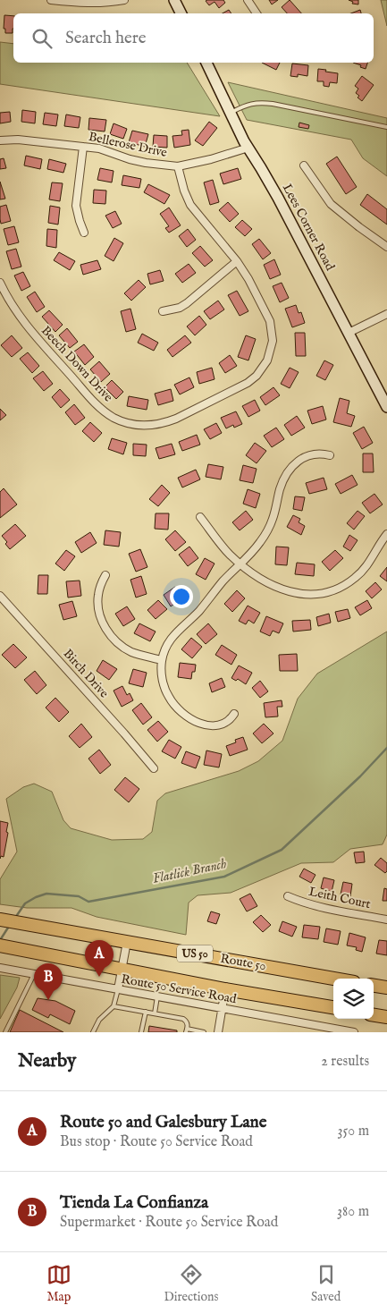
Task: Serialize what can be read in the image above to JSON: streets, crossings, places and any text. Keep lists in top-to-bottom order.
{
  "streets": {
    "highway": ["US 50", "Route 50"],
    "street": [
      "Bellerose Drive",
      "Lees Corner Road",
      "Beech Down Drive",
      "Birch Drive",
      "Leith Court",
      "Route 50 Service Road"
    ]
  },
  "crossings": [
    ["Bellerose Drive", "Lees Corner Road"],
    ["Bellerose Drive", "Beech Down Drive"]
  ],
  "water": ["Flatlick Branch"],
  "page": {
    "search": "Search here",
    "pins": ["A", "B"],
    "heading": ["Nearby", "2 results"],
    "list": [
      {
        "mark": "A",
        "name": "Route 50 and Galesbury Lane",
        "note": "Bus stop · Route 50 Service Road",
        "value": "350 m"
      },
      {
        "mark": "B",
        "name": "Tienda La Confianza",
        "note": "Supermarket · Route 50 Service Road",
        "value": "380 m"
      }
    ],
    "nav": ["Map", "Directions", "Saved"]
  }
}
